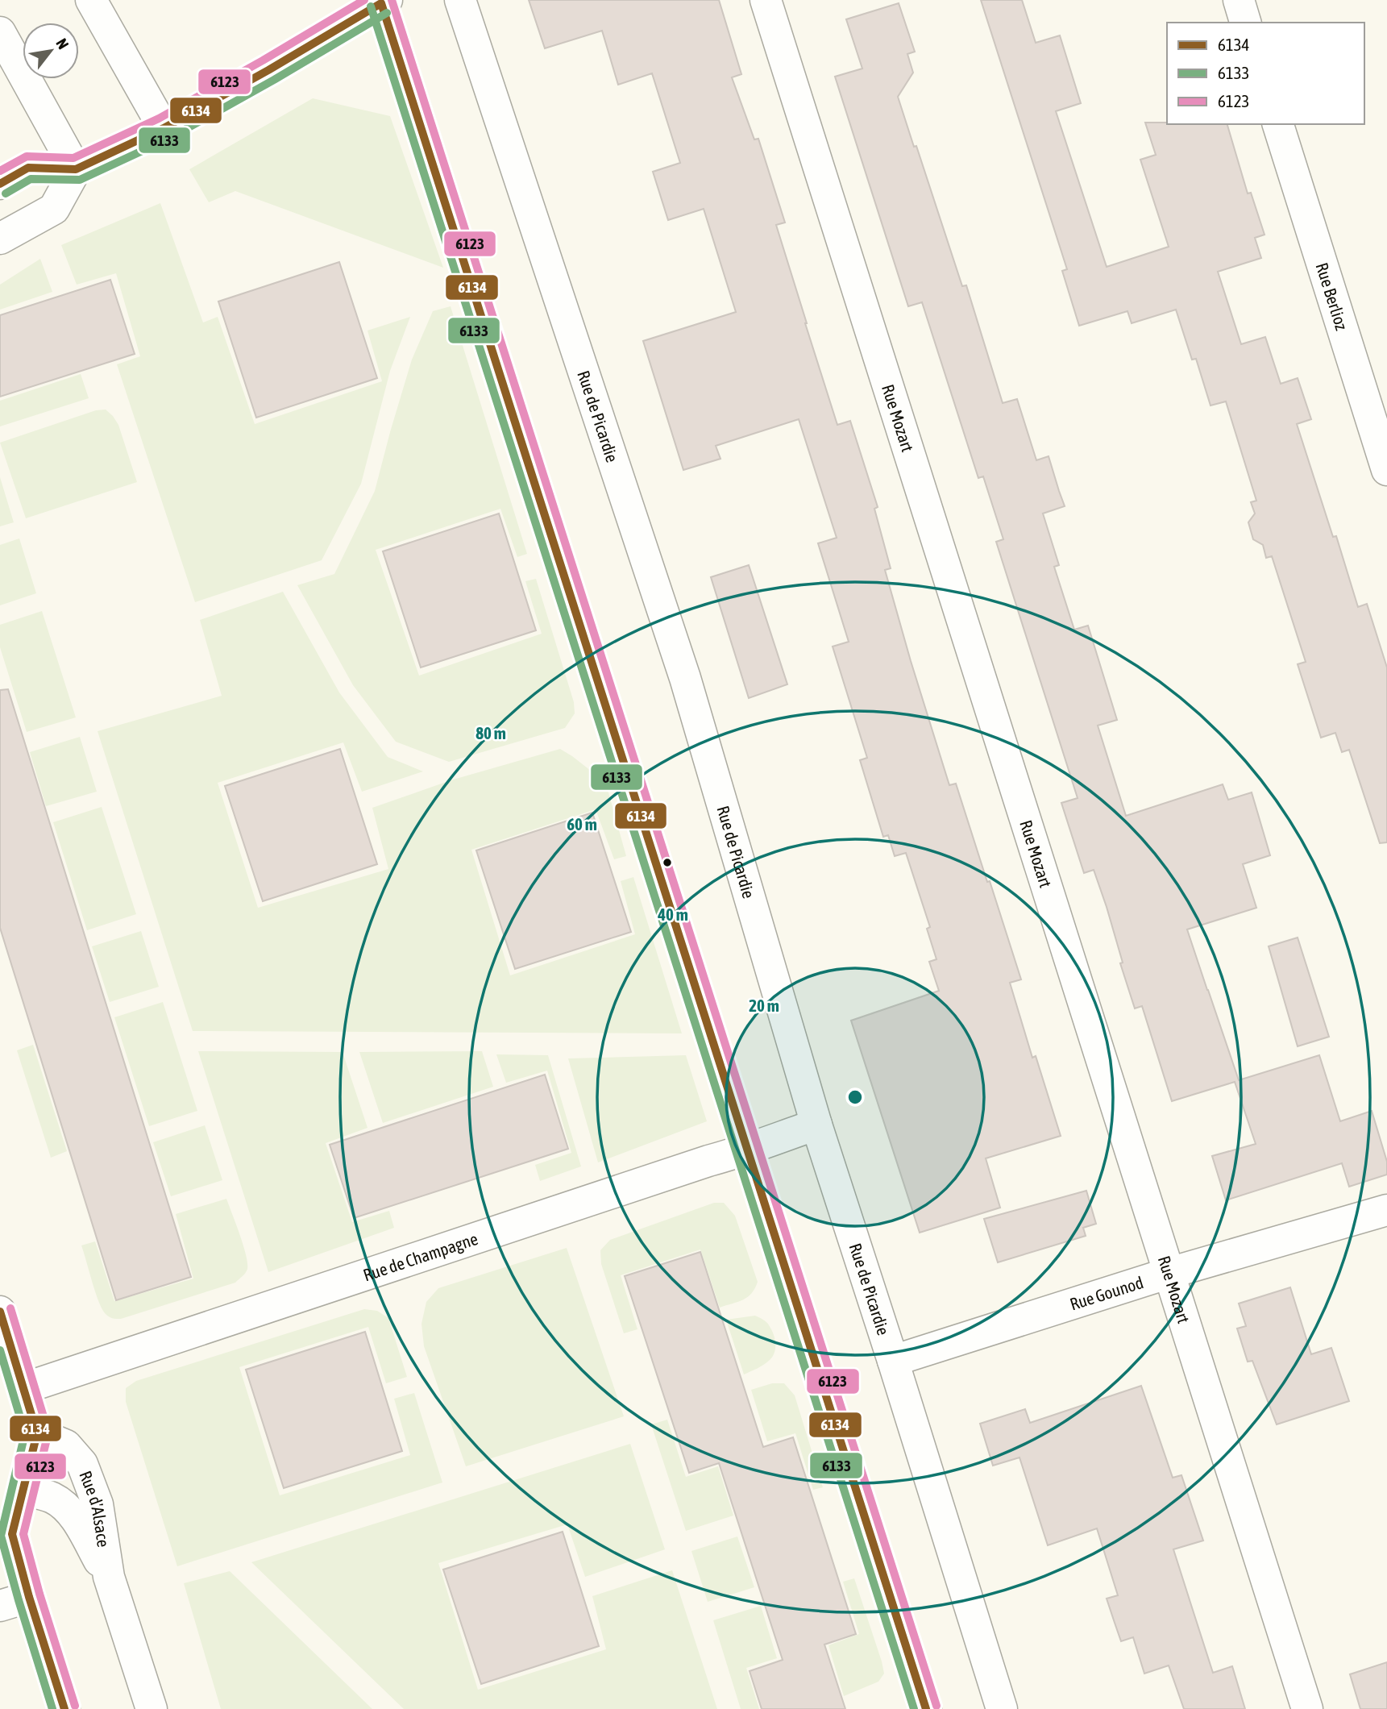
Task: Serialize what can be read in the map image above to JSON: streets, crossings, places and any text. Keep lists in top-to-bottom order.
{
  "streets": {
    "street": [
      "Rue Berlioz",
      "Rue de Picardie",
      "Rue Mozart",
      "Rue de Champagne",
      "Rue Gounod",
      "Rue d'Alsace"
    ]
  },
  "crossings": [
    ["Rue de Picardie", "Rue de Champagne"],
    ["Rue de Picardie", "Rue Gounod"],
    ["Rue Mozart", "Rue Gounod"]
  ],
  "lines": ["transit line 6123", "transit line 6134", "transit line 6133"],
  "legend": ["6134", "6133", "6123"],
  "north": "top right",
  "rings": [
    "80 m",
    "60 m",
    "40 m",
    "20 m"
  ]
}
